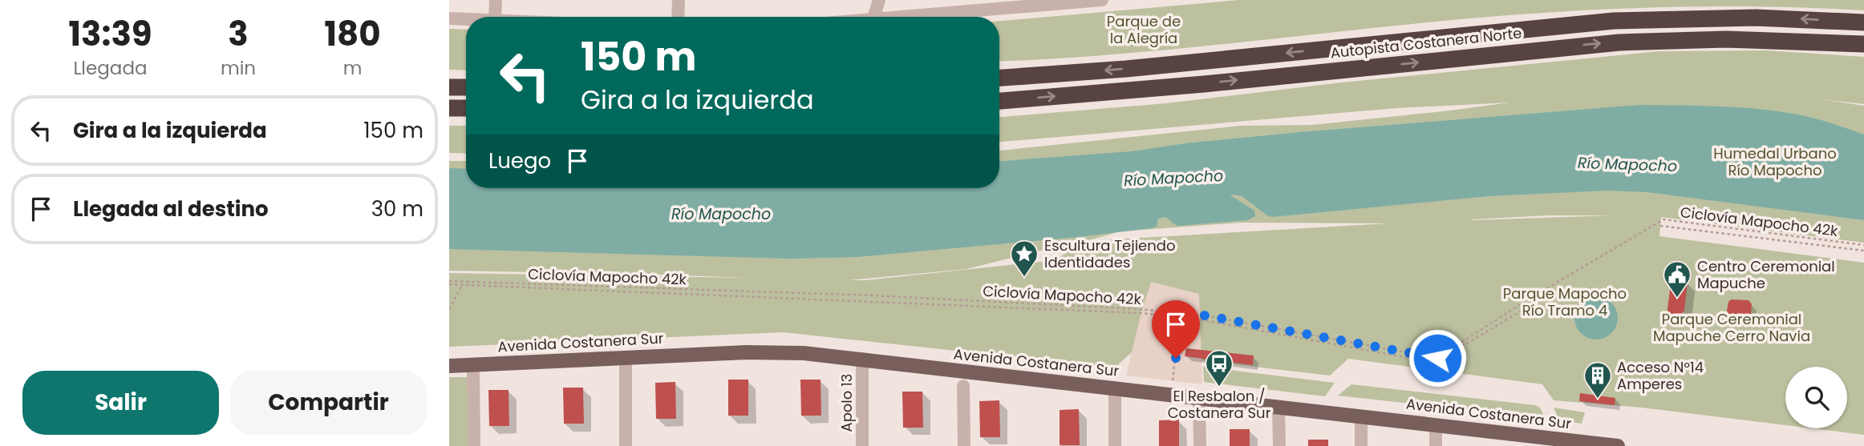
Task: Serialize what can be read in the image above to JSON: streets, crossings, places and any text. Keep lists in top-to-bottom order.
{
  "streets": {
    "highway": ["Autopista Costanera Norte"],
    "main road": ["Avenida Costanera Sur"],
    "street": ["Apolo 13"],
    "path": ["Ciclovía Mapocho 42k"]
  },
  "crossings": [
    ["Avenida Costanera Sur", "Apolo 13"]
  ],
  "water": ["Río Mapocho"],
  "parks": [
    "Parque de la Alegría",
    "Humedal Urbano Río Mapocho",
    "Parque Mapocho Río Tramo 4",
    "Parque Ceremonial Mapuche Cerro Navia"
  ],
  "places": {
    "place": ["Escultura Tejiendo Identidades"],
    "public building": ["Centro Ceremonial Mapuche"],
    "bus stop": ["El Resbalon / Costanera Sur"],
    "building": ["Acceso N°14 Amperes"]
  },
  "page": {
    "eta": [
      "13:39",
      "Llegada",
      "3",
      "min",
      "180",
      "m"
    ],
    "turn": ["150 m", "Gira a la izquierda"],
    "list": [
      {
        "name": "Gira a la izquierda",
        "value": "150 m"
      },
      {
        "name": "Llegada al destino",
        "value": "30 m"
      }
    ],
    "then": "Luego",
    "buttons": ["Salir", "Compartir"]
  }
}
